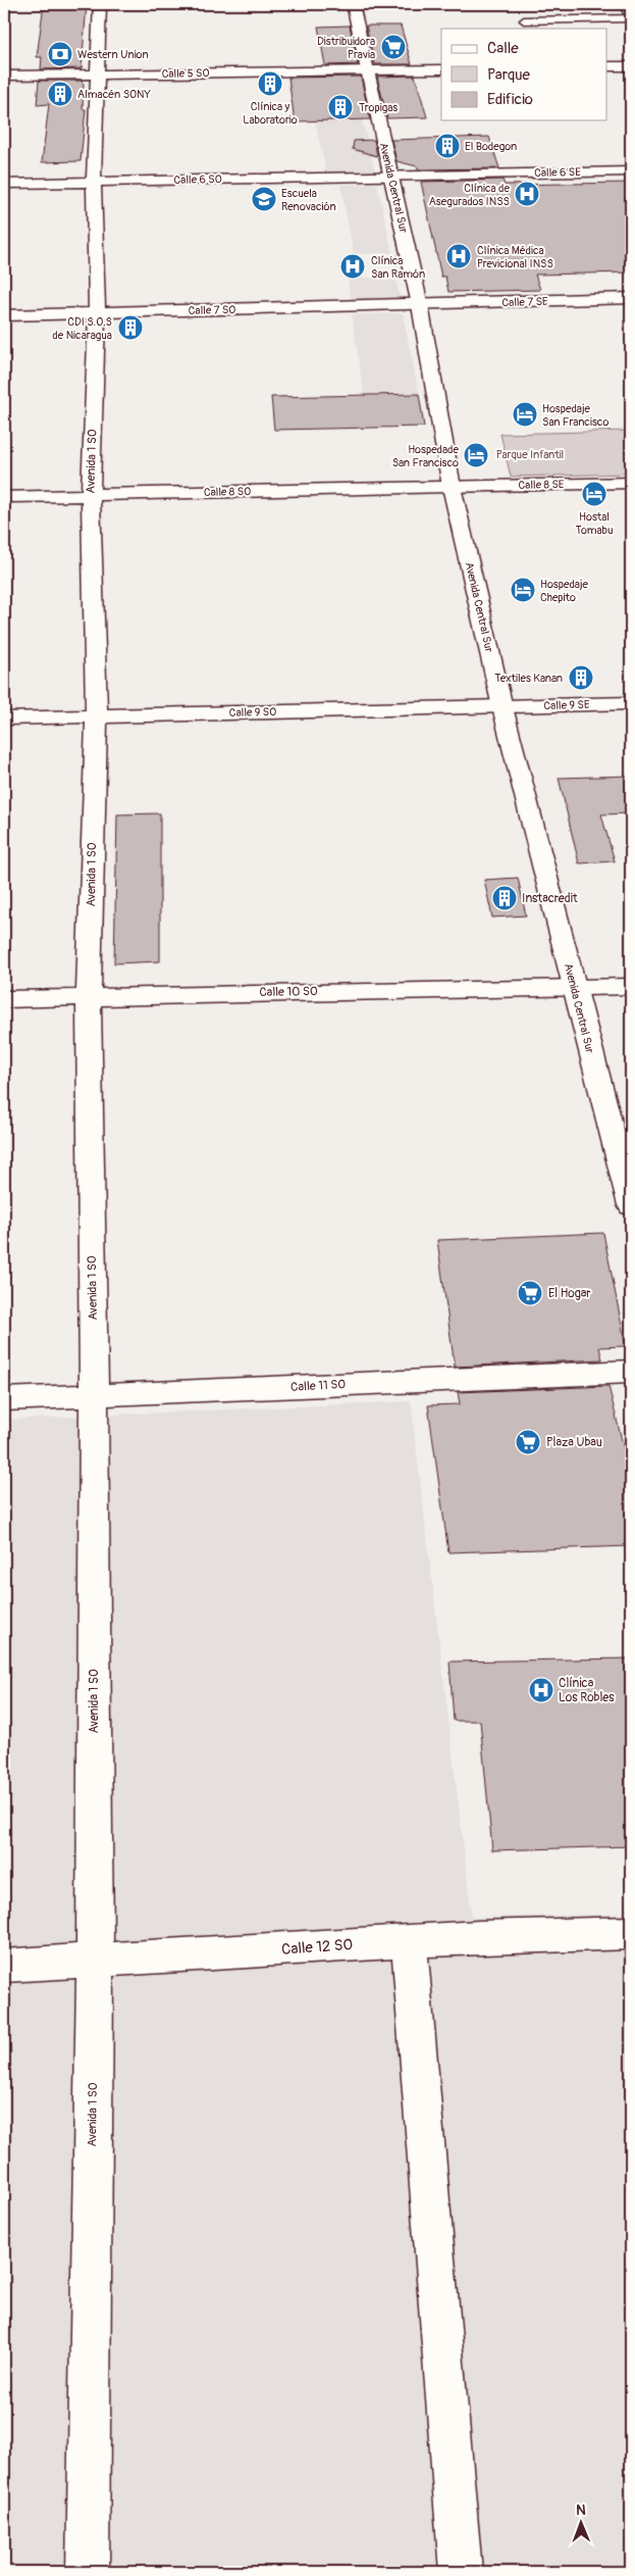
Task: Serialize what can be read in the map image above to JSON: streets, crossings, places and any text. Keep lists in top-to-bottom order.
{
  "streets": {
    "street": [
      "Calle 5 SO",
      "Calle 6 SE",
      "Calle 6 SO",
      "Avenida Central Sur",
      "Calle 7 SE",
      "Calle 7 SO",
      "Avenida 1 SO",
      "Calle 8 SE",
      "Calle 8 SO",
      "Calle 9 SE",
      "Calle 9 SO",
      "Calle 10 SO",
      "Calle 11 SO",
      "Calle 12 SO"
    ]
  },
  "crossings": [
    ["Calle 5 SO", "Avenida Central Sur"],
    ["Calle 5 SO", "Avenida 1 SO"],
    ["Calle 6 SE", "Calle 6 SO"],
    ["Calle 6 SE", "Avenida Central Sur"],
    ["Calle 6 SO", "Avenida Central Sur"],
    ["Calle 6 SO", "Avenida 1 SO"],
    ["Avenida Central Sur", "Calle 7 SE"],
    ["Avenida Central Sur", "Calle 7 SO"],
    ["Avenida Central Sur", "Calle 8 SE"],
    ["Avenida Central Sur", "Calle 8 SO"],
    ["Avenida Central Sur", "Calle 9 SE"],
    ["Avenida Central Sur", "Calle 9 SO"],
    ["Avenida Central Sur", "Calle 10 SO"],
    ["Calle 7 SE", "Calle 7 SO"],
    ["Calle 7 SO", "Avenida 1 SO"],
    ["Avenida 1 SO", "Calle 8 SO"],
    ["Avenida 1 SO", "Calle 9 SO"],
    ["Avenida 1 SO", "Calle 10 SO"],
    ["Avenida 1 SO", "Calle 11 SO"],
    ["Avenida 1 SO", "Calle 12 SO"],
    ["Calle 8 SE", "Calle 8 SO"],
    ["Calle 9 SE", "Calle 9 SO"]
  ],
  "parks": ["Parque Infantil"],
  "places": {
    "supermarket": ["Distribuidora Pravia", "El Hogar", "Plaza Ubau"],
    "bank": ["Western Union"],
    "building": [
      "Clínica y Laboratorio",
      "Almacén SONY",
      "Tropigas",
      "El Bodegon",
      "CDI S.O.S de Nicaragua",
      "Textiles Kanan",
      "Instacredit"
    ],
    "hospital": [
      "Clínica de Asegurados INSS",
      "Clínica Médica Previcional INSS",
      "Clínica San Ramón",
      "Clínica Los Robles"
    ],
    "school or university": ["Escuela Renovación"],
    "hotel": [
      "Hospedaje San Francisco",
      "Hospedade San Francisco",
      "Hostal Tomabu",
      "Hospedaje Chepito"
    ]
  },
  "legend": ["Calle", "Parque", "Edificio"],
  "north": "top"
}
